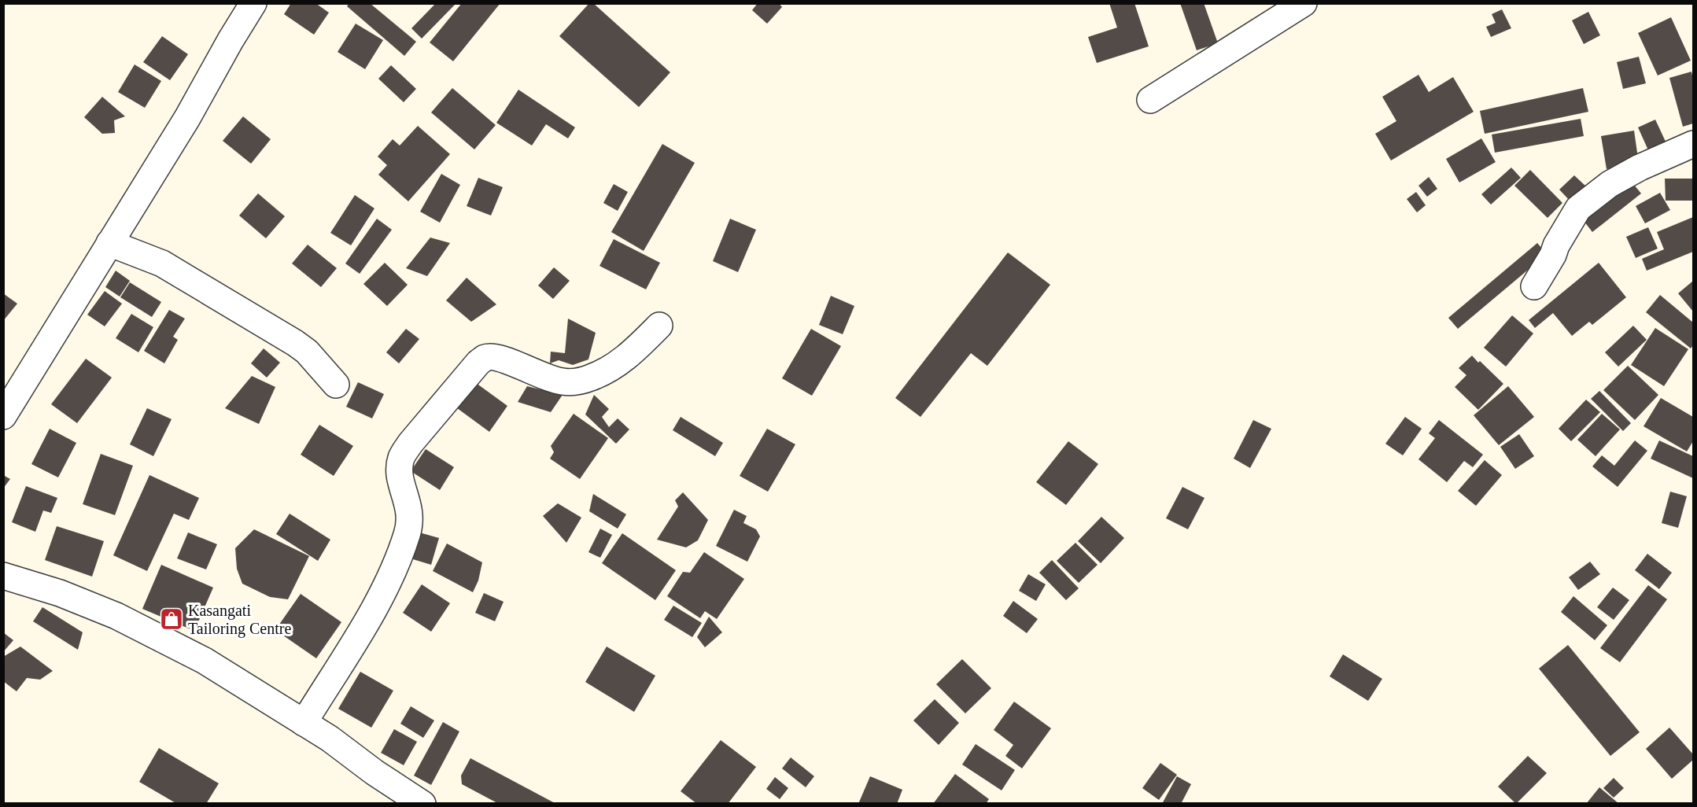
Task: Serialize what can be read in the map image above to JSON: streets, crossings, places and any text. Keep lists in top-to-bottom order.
{
  "places": {
    "shop": ["Kasangati Tailoring Centre"]
  }
}
